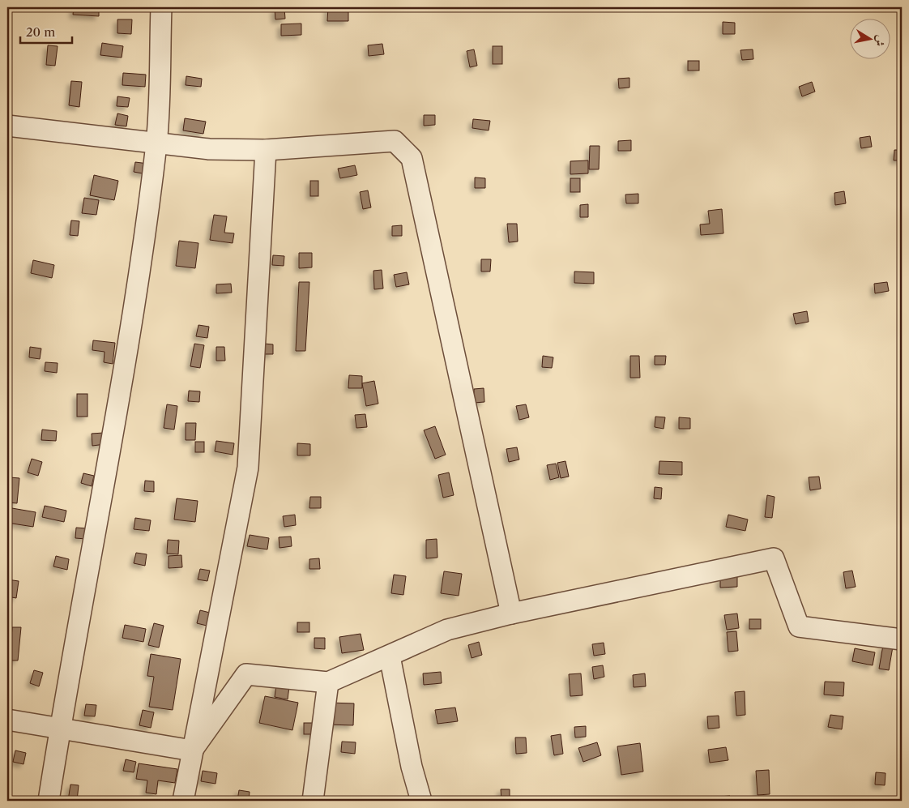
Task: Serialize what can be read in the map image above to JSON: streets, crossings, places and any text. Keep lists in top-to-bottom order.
{
  "scale_bar": "20 m",
  "north": "right"
}
